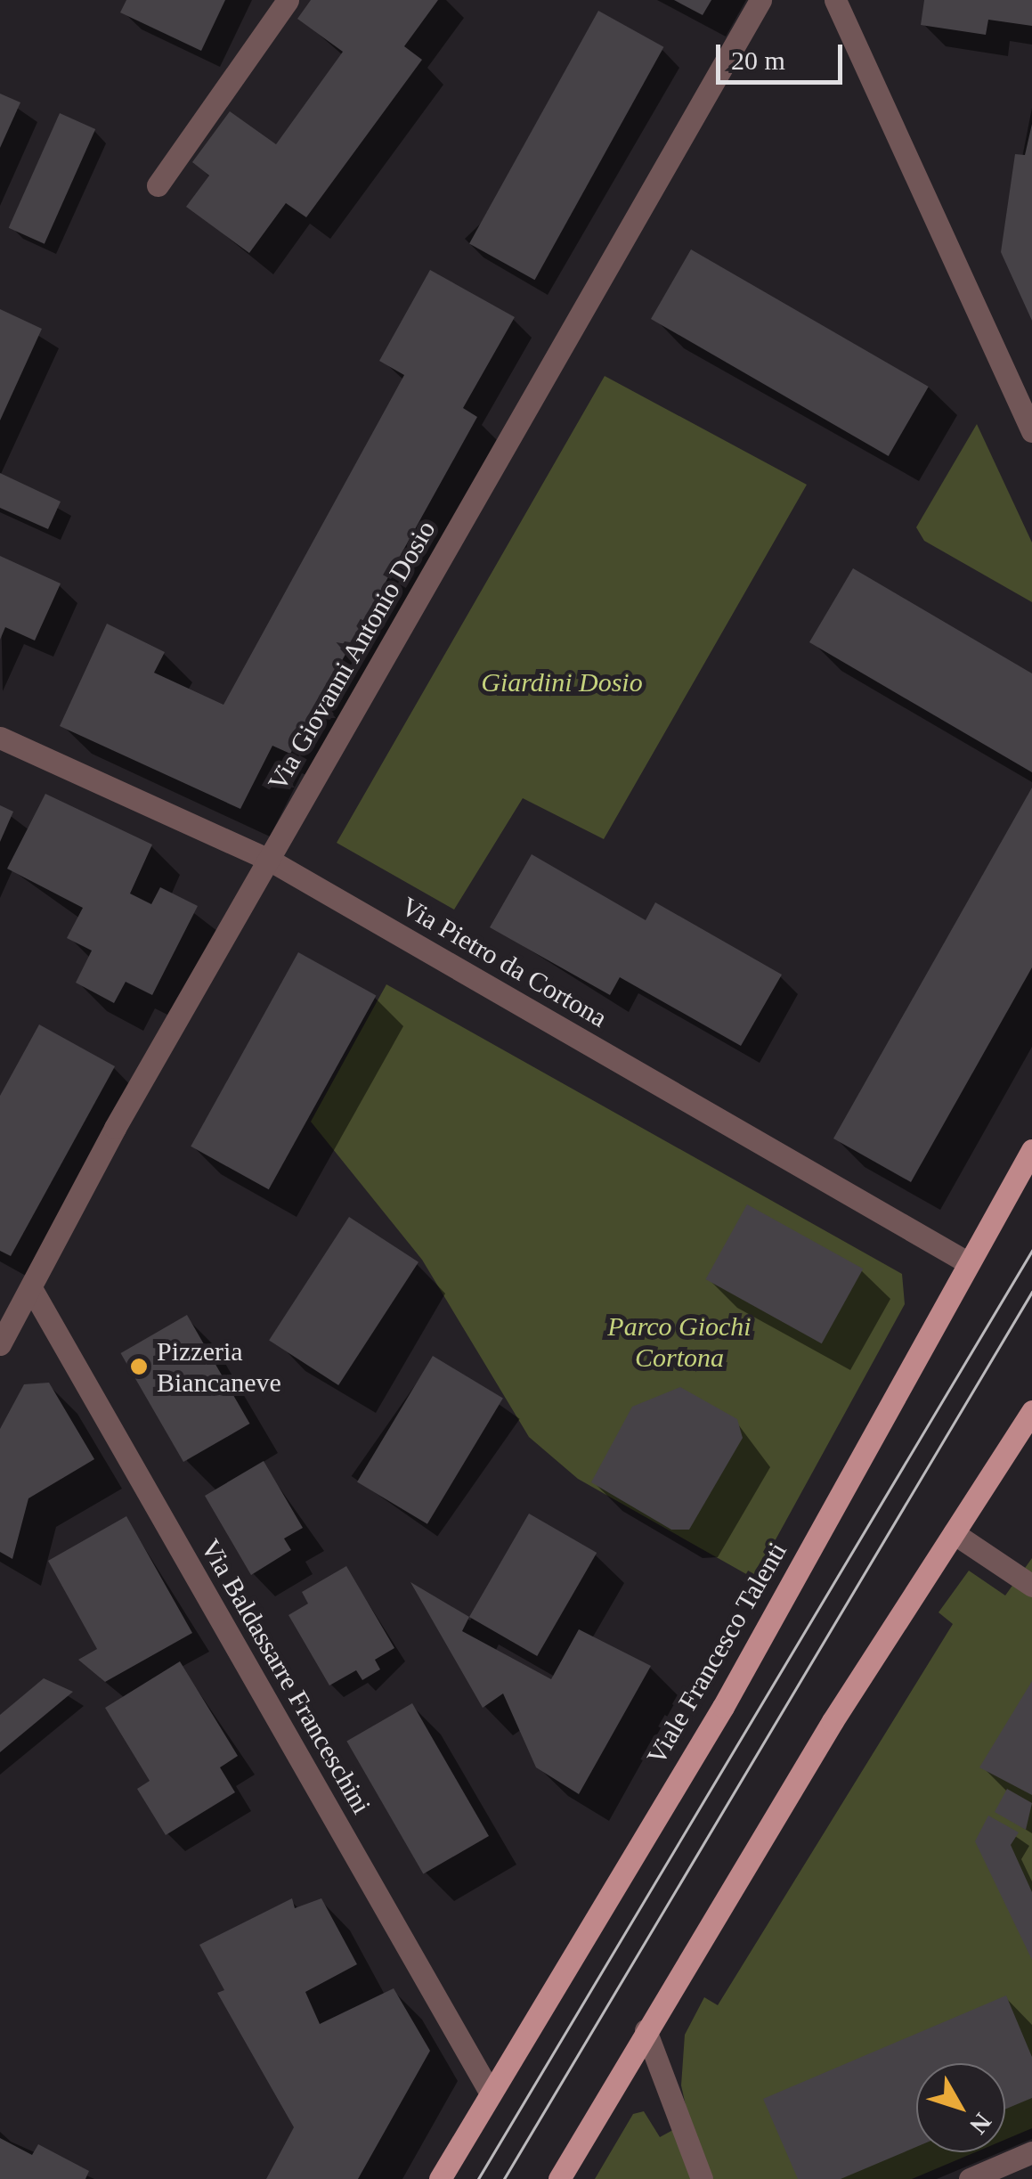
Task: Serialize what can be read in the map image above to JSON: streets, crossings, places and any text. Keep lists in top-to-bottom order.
{
  "streets": {
    "main road": ["Viale Francesco Talenti"],
    "street": ["Via Giovanni Antonio Dosio", "Via Pietro da Cortona", "Via Baldassarre Franceschini"]
  },
  "crossings": [
    ["Via Giovanni Antonio Dosio", "Via Pietro da Cortona"],
    ["Via Giovanni Antonio Dosio", "Via Baldassarre Franceschini"],
    ["Via Pietro da Cortona", "Viale Francesco Talenti"],
    ["Viale Francesco Talenti", "Via Baldassarre Franceschini"]
  ],
  "parks": ["Giardini Dosio", "Parco Giochi Cortona"],
  "places": ["Pizzeria Biancaneve"],
  "scale_bar": "20 m",
  "north": "bottom right"
}
